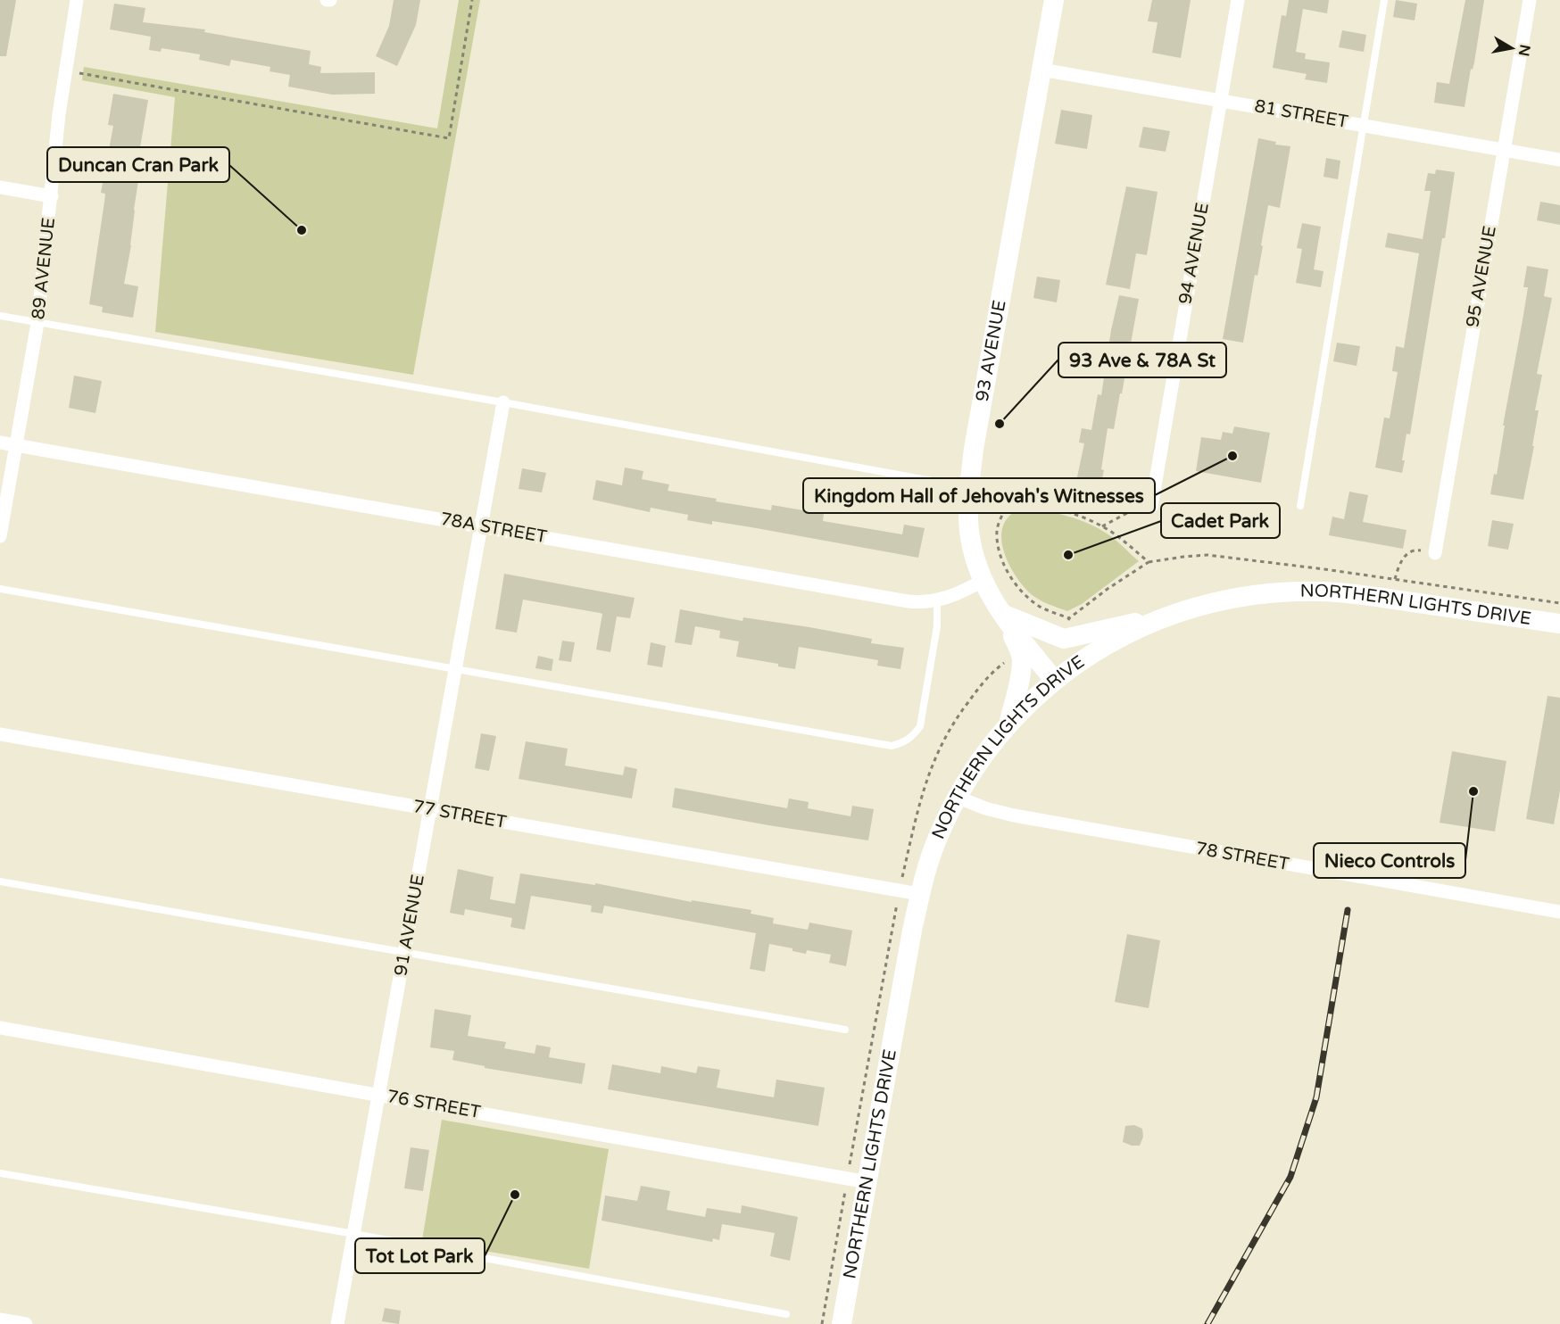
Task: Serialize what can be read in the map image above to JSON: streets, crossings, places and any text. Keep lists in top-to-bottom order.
{
  "streets": {
    "main road": ["93 AVENUE", "NORTHERN LIGHTS DRIVE"],
    "street": [
      "81 STREET",
      "94 AVENUE",
      "89 AVENUE",
      "95 AVENUE",
      "78A STREET",
      "77 STREET",
      "78 STREET",
      "91 AVENUE",
      "76 STREET"
    ]
  },
  "crossings": [
    ["81 STREET", "94 AVENUE"],
    ["81 STREET", "95 AVENUE"],
    ["81 STREET", "93 AVENUE"],
    ["89 AVENUE", "78A STREET"],
    ["93 AVENUE", "78A STREET"],
    ["93 AVENUE", "NORTHERN LIGHTS DRIVE"],
    ["78A STREET", "91 AVENUE"],
    ["NORTHERN LIGHTS DRIVE", "77 STREET"],
    ["NORTHERN LIGHTS DRIVE", "78 STREET"],
    ["NORTHERN LIGHTS DRIVE", "76 STREET"],
    ["77 STREET", "91 AVENUE"],
    ["91 AVENUE", "76 STREET"]
  ],
  "places": [
    "Duncan Cran Park",
    "93 Ave & 78A St",
    "Kingdom Hall of Jehovah's Witnesses",
    "Cadet Park",
    "Nieco Controls",
    "Tot Lot Park"
  ],
  "north": "right"
}
